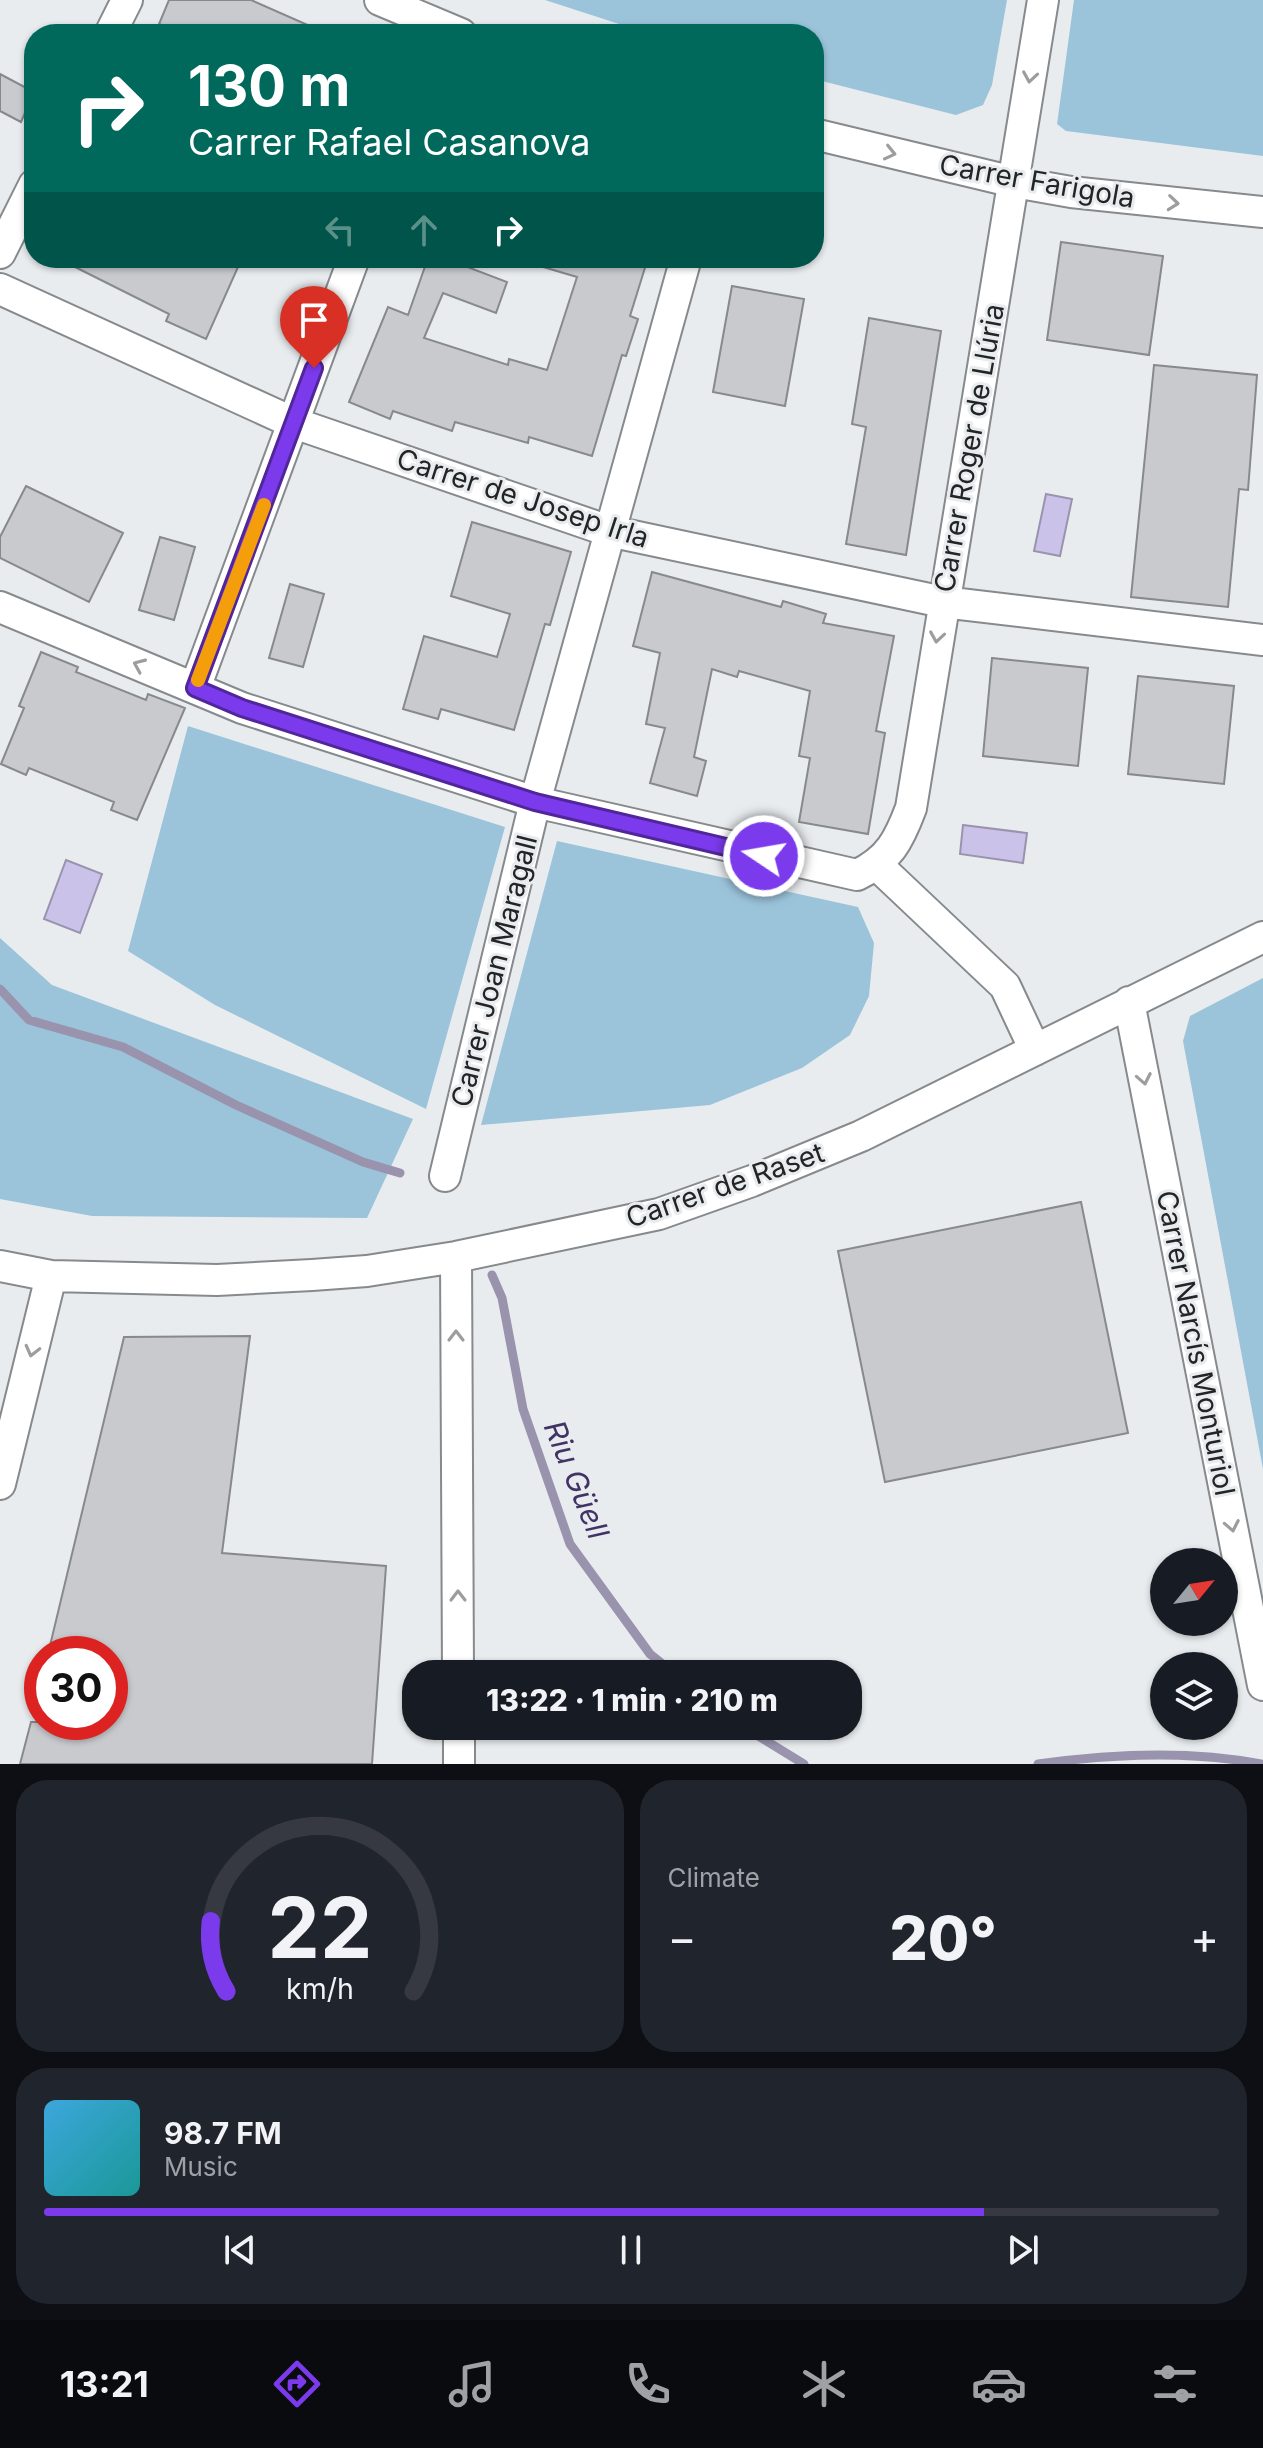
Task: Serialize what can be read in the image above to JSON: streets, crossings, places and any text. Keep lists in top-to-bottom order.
{
  "streets": {
    "street": [
      "Carrer Farigola",
      "Carrer Roger de Llúria",
      "Carrer de Josep Irla",
      "Carrer Joan Maragall",
      "Carrer de Raset",
      "Carrer Narcís Monturiol"
    ]
  },
  "crossings": [
    ["Carrer Farigola", "Carrer Roger de Llúria"],
    ["Carrer Roger de Llúria", "Carrer de Josep Irla"],
    ["Carrer de Josep Irla", "Carrer Joan Maragall"],
    ["Carrer de Raset", "Carrer Narcís Monturiol"]
  ],
  "one_way": ["Carrer Farigola", "Carrer Roger de Llúria", "Carrer Narcís Monturiol"],
  "water": ["Riu Güell"],
  "north": "top right",
  "page": {
    "turn": ["130 m", "Carrer Rafael Casanova"],
    "limit": "30",
    "trip": "13:22 · 1 min · 210 m",
    "tile": "Climate",
    "heat": ["−", "20°", "+"],
    "song": ["98.7 FM", "Music"],
    "tabs": "13:21",
    "gauge": ["22", "km/h"]
  }
}
